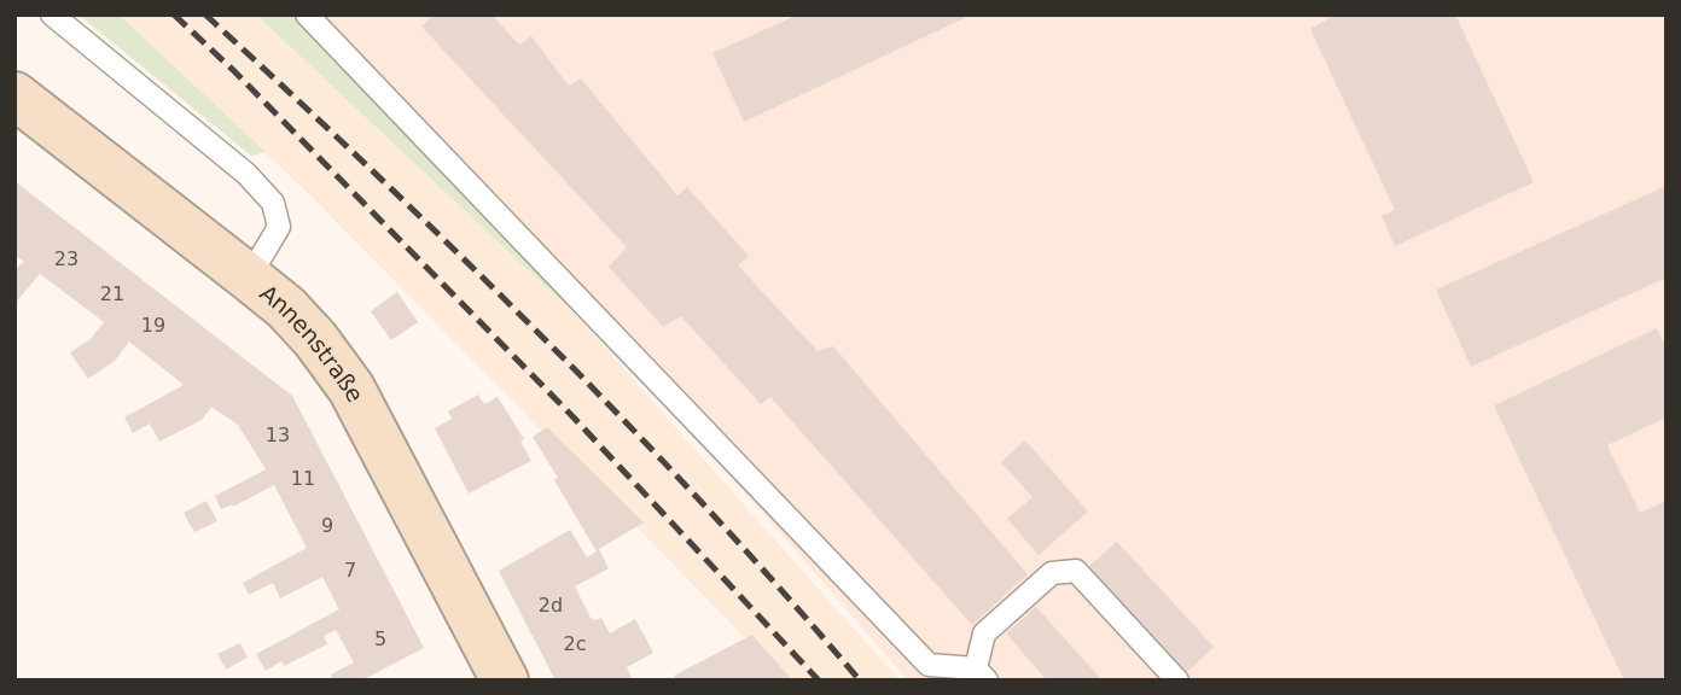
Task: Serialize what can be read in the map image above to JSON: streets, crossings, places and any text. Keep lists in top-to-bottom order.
{
  "streets": {
    "main road": ["Annenstraße"]
  },
  "house_numbers": [
    "23",
    "21",
    "19",
    "13",
    "11",
    "9",
    "7",
    "2d",
    "5",
    "2c"
  ]
}
